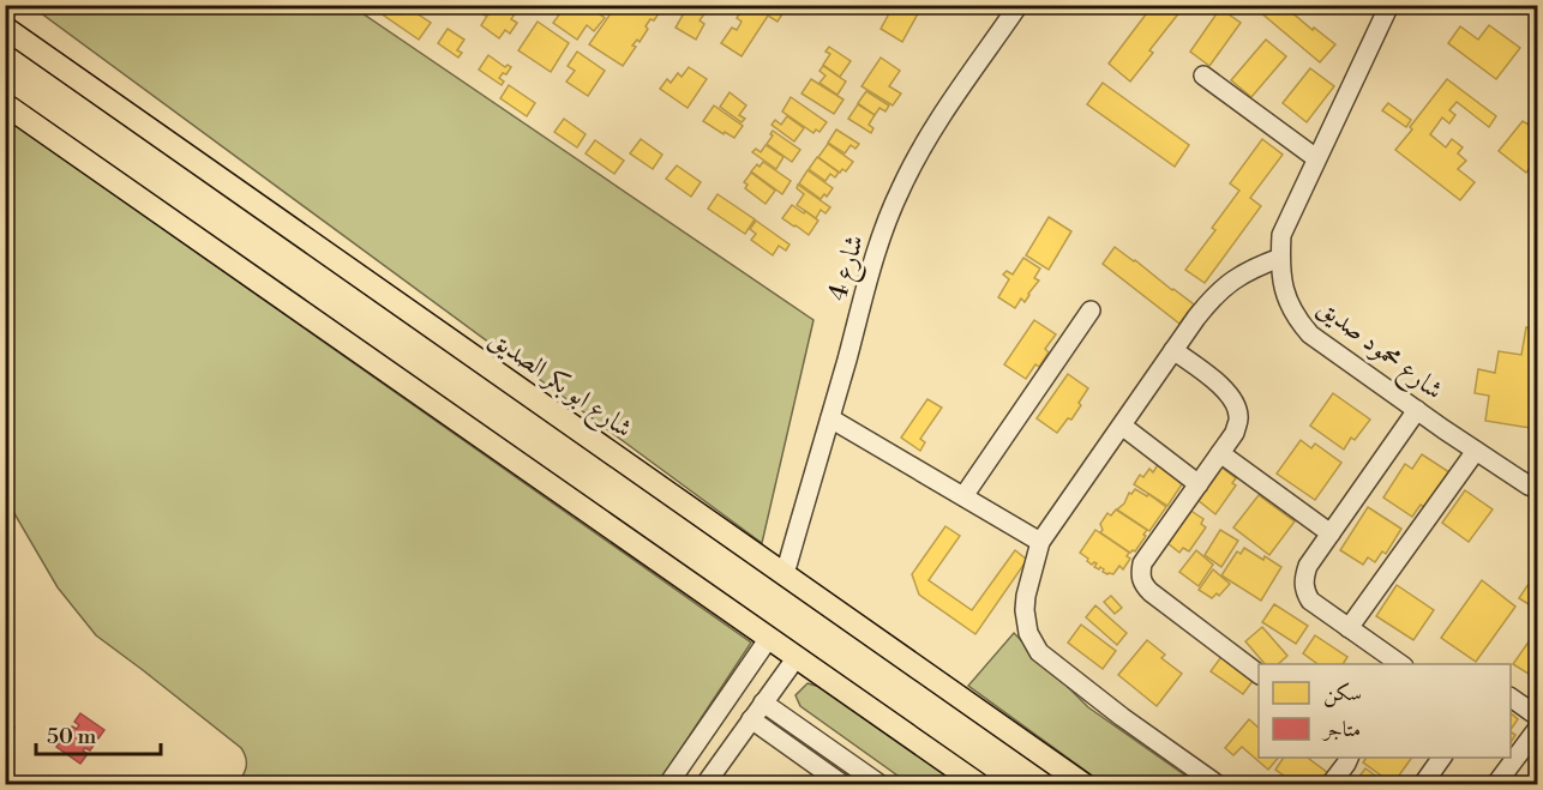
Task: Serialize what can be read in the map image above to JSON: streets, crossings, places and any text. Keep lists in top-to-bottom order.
{
  "streets": {
    "main road": ["شارع ابو بكر الصديق"],
    "street": ["شارع 4", "شارع محمود صديق"]
  },
  "crossings": [
    ["شارع 4", "شارع ابو بكر الصديق"]
  ],
  "legend": ["سكن", "متاجر"],
  "scale_bar": "50 m"
}
